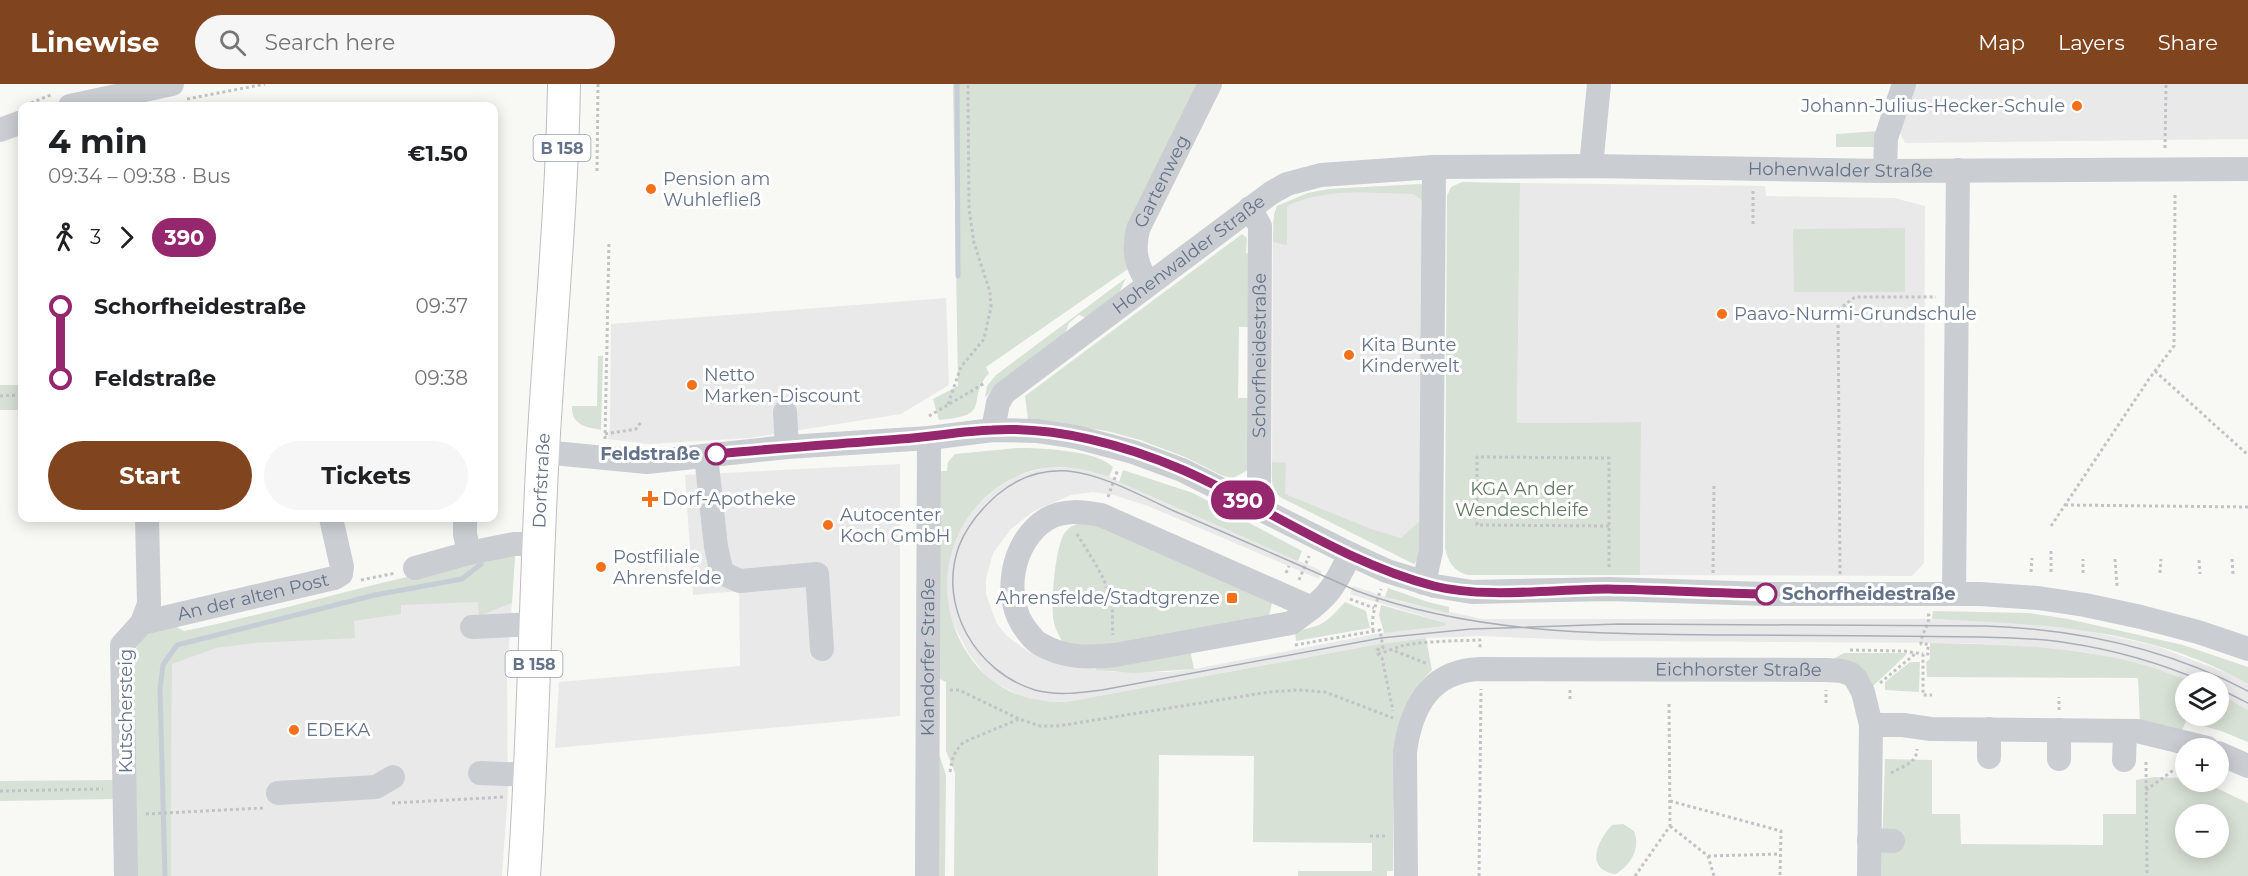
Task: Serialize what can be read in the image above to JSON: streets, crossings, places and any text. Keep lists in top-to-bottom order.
{
  "streets": {
    "main road": ["B 158", "Dorfstraße"],
    "street": [
      "Hohenwalder Straße",
      "Gartenweg",
      "Schorfheidestraße",
      "An der alten Post",
      "Klandorfer Straße",
      "Eichhorster Straße",
      "Kutschersteig"
    ]
  },
  "crossings": [
    ["Hohenwalder Straße", "Gartenweg"],
    ["Hohenwalder Straße", "Schorfheidestraße"],
    ["An der alten Post", "Kutschersteig"]
  ],
  "parks": ["KGA An der Wendeschleife"],
  "places": {
    "other": [
      "Johann-Julius-Hecker-Schule",
      "Pension am Wuhlefließ",
      "Paavo-Nurmi-Grundschule",
      "Kita Bunte Kinderwelt",
      "Netto Marken-Discount",
      "Feldstraße",
      "Autocenter Koch GmbH",
      "Postfiliale Ahrensfelde",
      "Schorfheidestraße",
      "EDEKA"
    ],
    "health": ["Dorf-Apotheke"],
    "transit": ["Ahrensfelde/Stadtgrenze"]
  },
  "lines": ["bus line 390"],
  "page": {
    "header": "Linewise",
    "search": "Search here",
    "nav": ["Map", "Layers", "Share"],
    "on_map": "390",
    "heading": ["4 min", "09:34 – 09:38 · Bus", "€1.50"],
    "legs": ["3", "390"],
    "list": [
      {
        "name": "Schorfheidestraße",
        "value": "09:37"
      },
      {
        "name": "Feldstraße",
        "value": "09:38"
      }
    ],
    "buttons": ["Start", "Tickets"],
    "map_buttons": ["+", "−"]
  }
}
